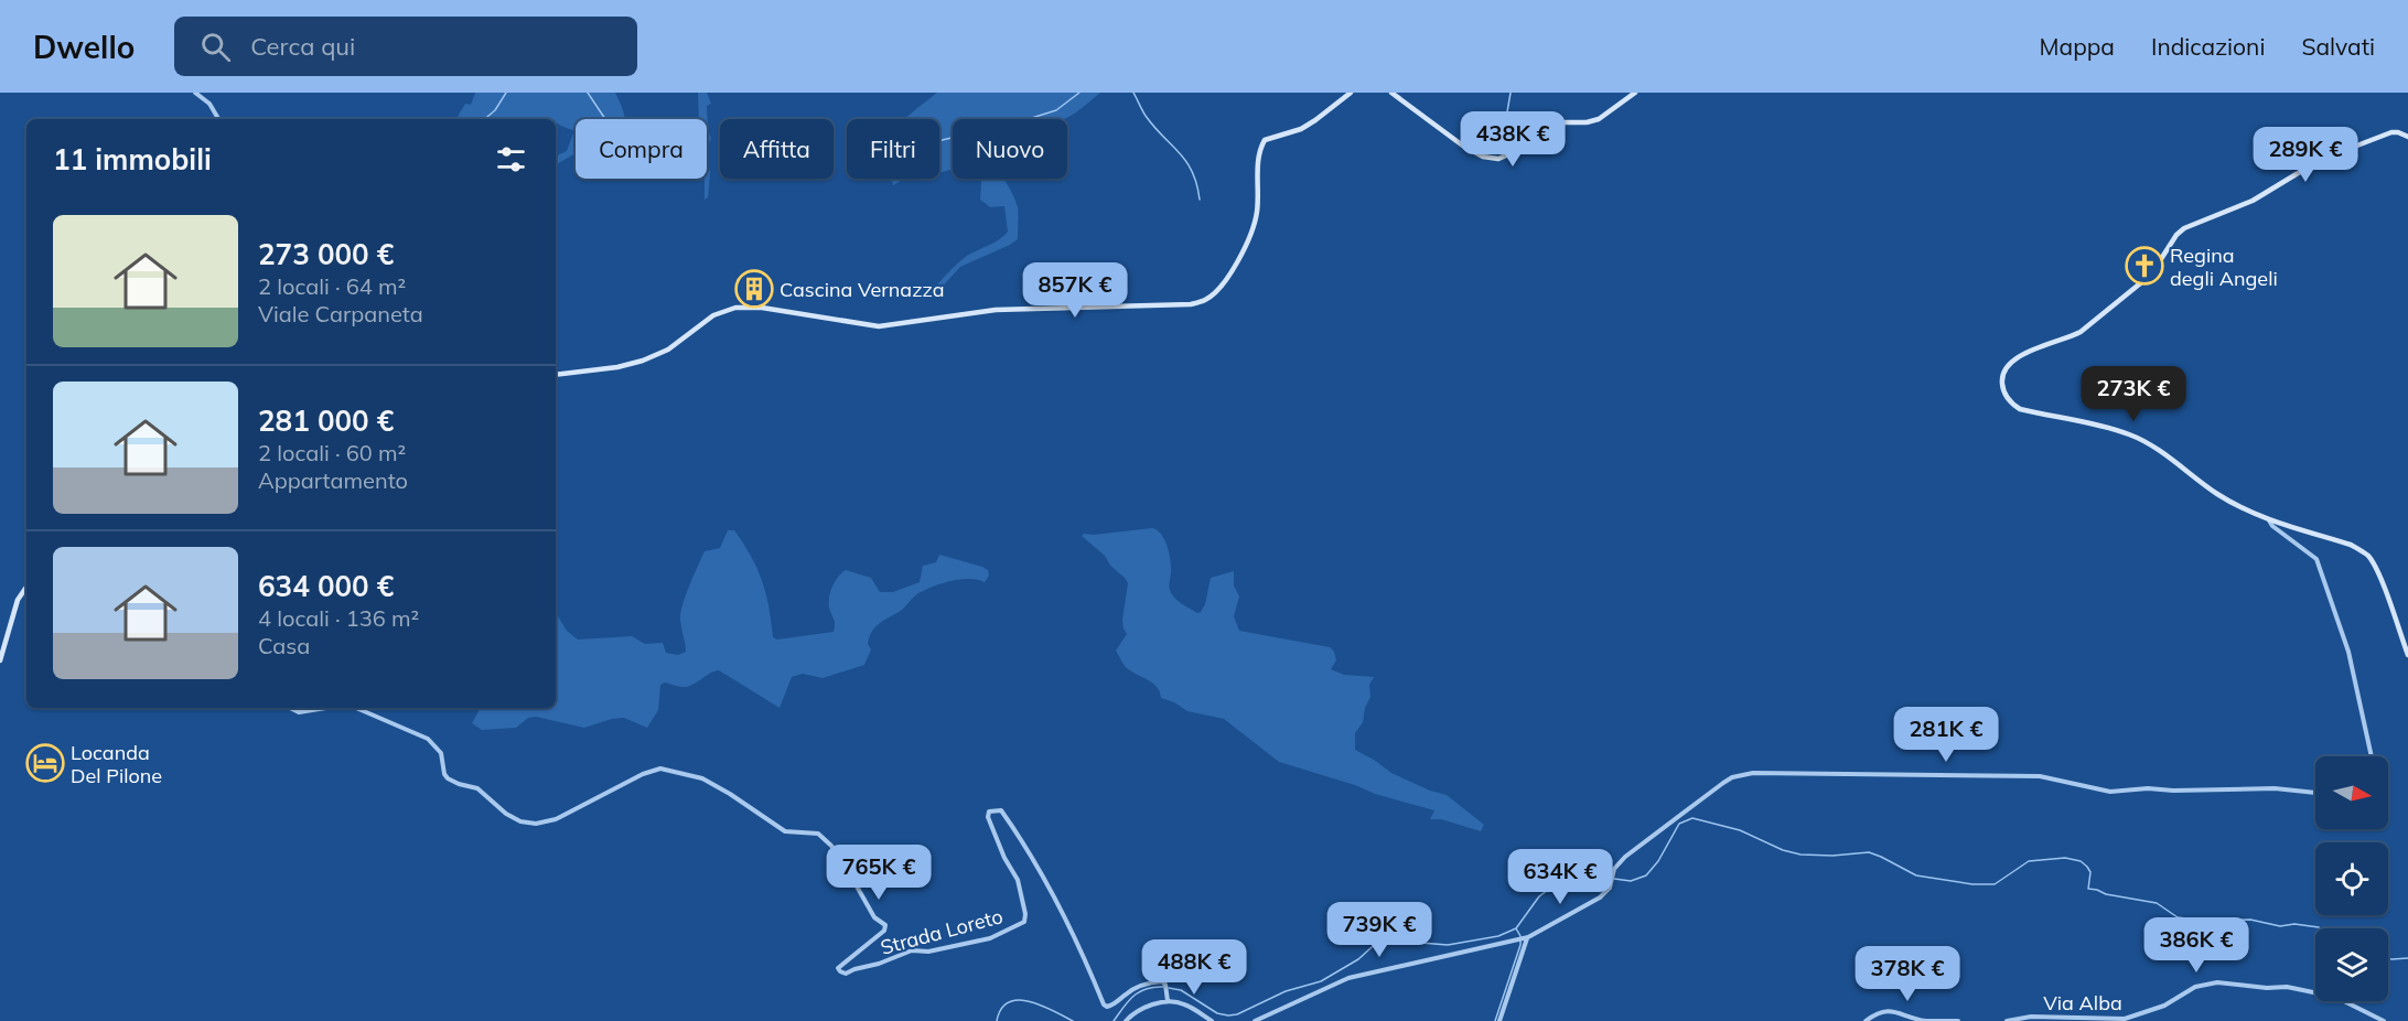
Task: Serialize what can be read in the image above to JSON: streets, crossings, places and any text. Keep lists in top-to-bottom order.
{
  "streets": {
    "street": ["Strada Loreto", "Via Alba"]
  },
  "places": {
    "church": ["Regina degli Angeli"],
    "building": ["Cascina Vernazza"],
    "hotel": ["Locanda Del Pilone"]
  },
  "north": "right",
  "page": {
    "header": "Dwello",
    "search": "Cerca qui",
    "nav": ["Mappa", "Indicazioni", "Salvati"],
    "price": [
      "438K €",
      "289K €",
      "857K €",
      "273K €",
      "281K €",
      "765K €",
      "634K €",
      "739K €",
      "386K €",
      "488K €",
      "378K €"
    ],
    "chip": [
      "Compra",
      "Affitta",
      "Filtri",
      "Nuovo"
    ],
    "heading": "11 immobili",
    "list": [
      {
        "name": "273 000 €",
        "note": "2 locali · 64 m² · Viale Carpaneta"
      },
      {
        "name": "281 000 €",
        "note": "2 locali · 60 m² · Appartamento"
      },
      {
        "name": "634 000 €",
        "note": "4 locali · 136 m² · Casa"
      }
    ]
  }
}
